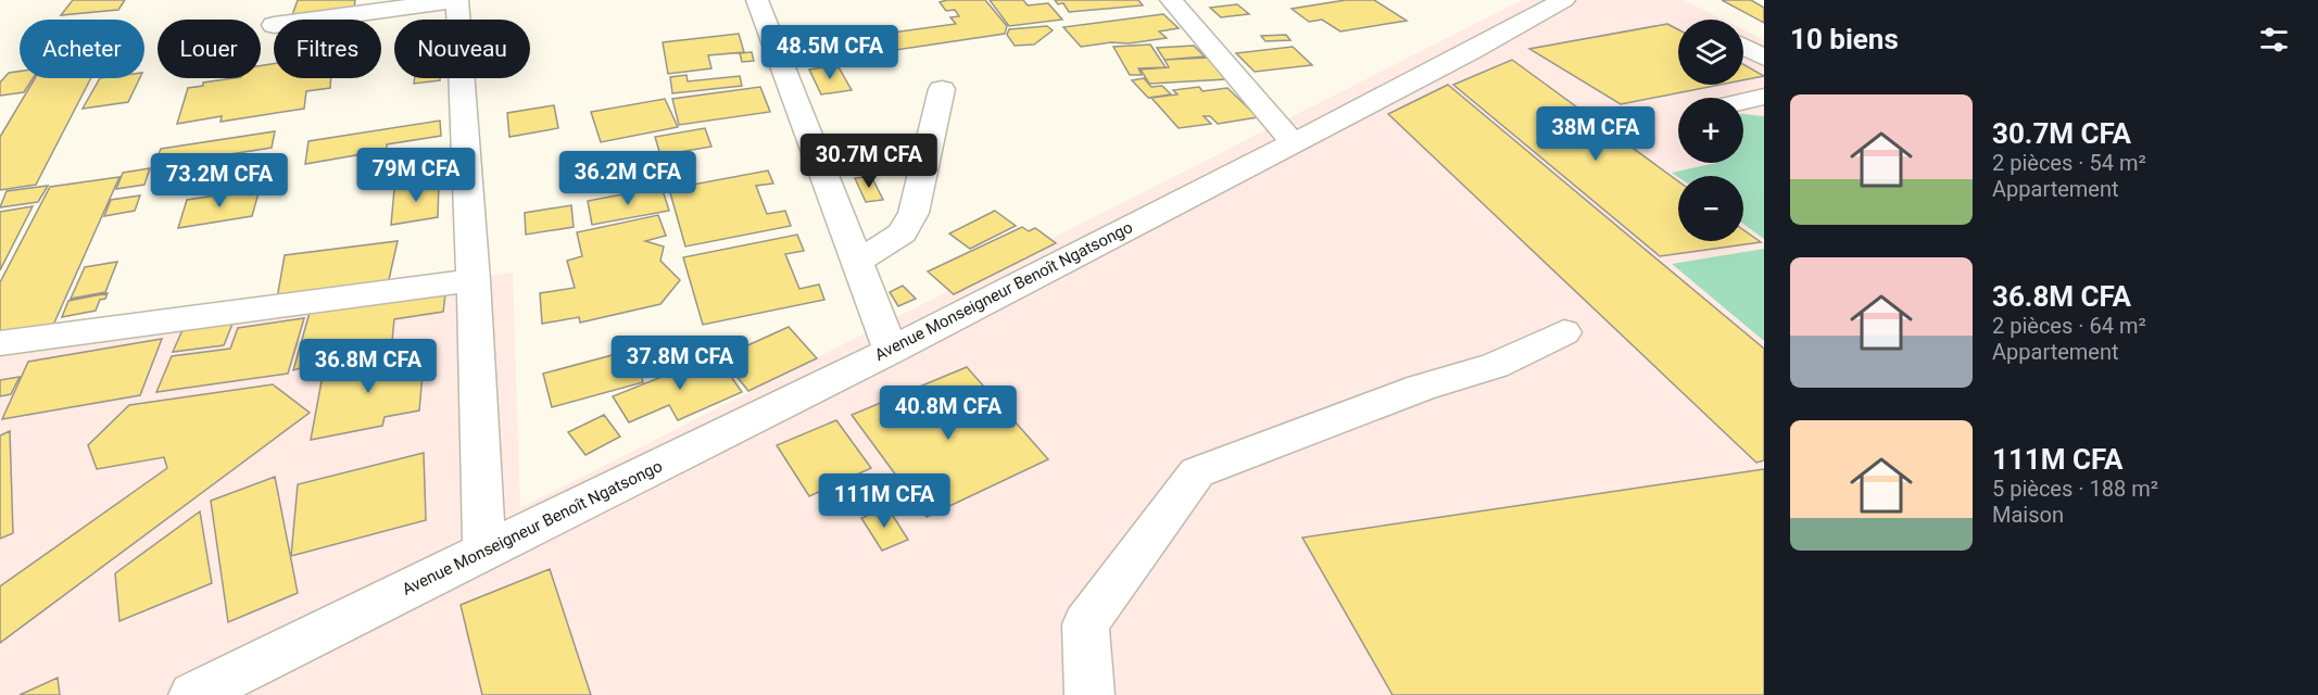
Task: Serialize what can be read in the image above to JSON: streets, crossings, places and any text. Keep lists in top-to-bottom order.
{
  "streets": {
    "street": ["Avenue Monseigneur Benoît Ngatsongo"]
  },
  "page": {
    "heading": "10 biens",
    "map_buttons": ["+", "−"],
    "chip": [
      "Acheter",
      "Louer",
      "Filtres",
      "Nouveau"
    ],
    "price": [
      "48.5M CFA",
      "38M CFA",
      "30.7M CFA",
      "79M CFA",
      "36.2M CFA",
      "73.2M CFA",
      "37.8M CFA",
      "36.8M CFA",
      "40.8M CFA",
      "111M CFA"
    ],
    "list": [
      {
        "name": "30.7M CFA",
        "note": "2 pièces · 54 m² · Appartement"
      },
      {
        "name": "36.8M CFA",
        "note": "2 pièces · 64 m² · Appartement"
      },
      {
        "name": "111M CFA",
        "note": "5 pièces · 188 m² · Maison"
      }
    ]
  }
}
